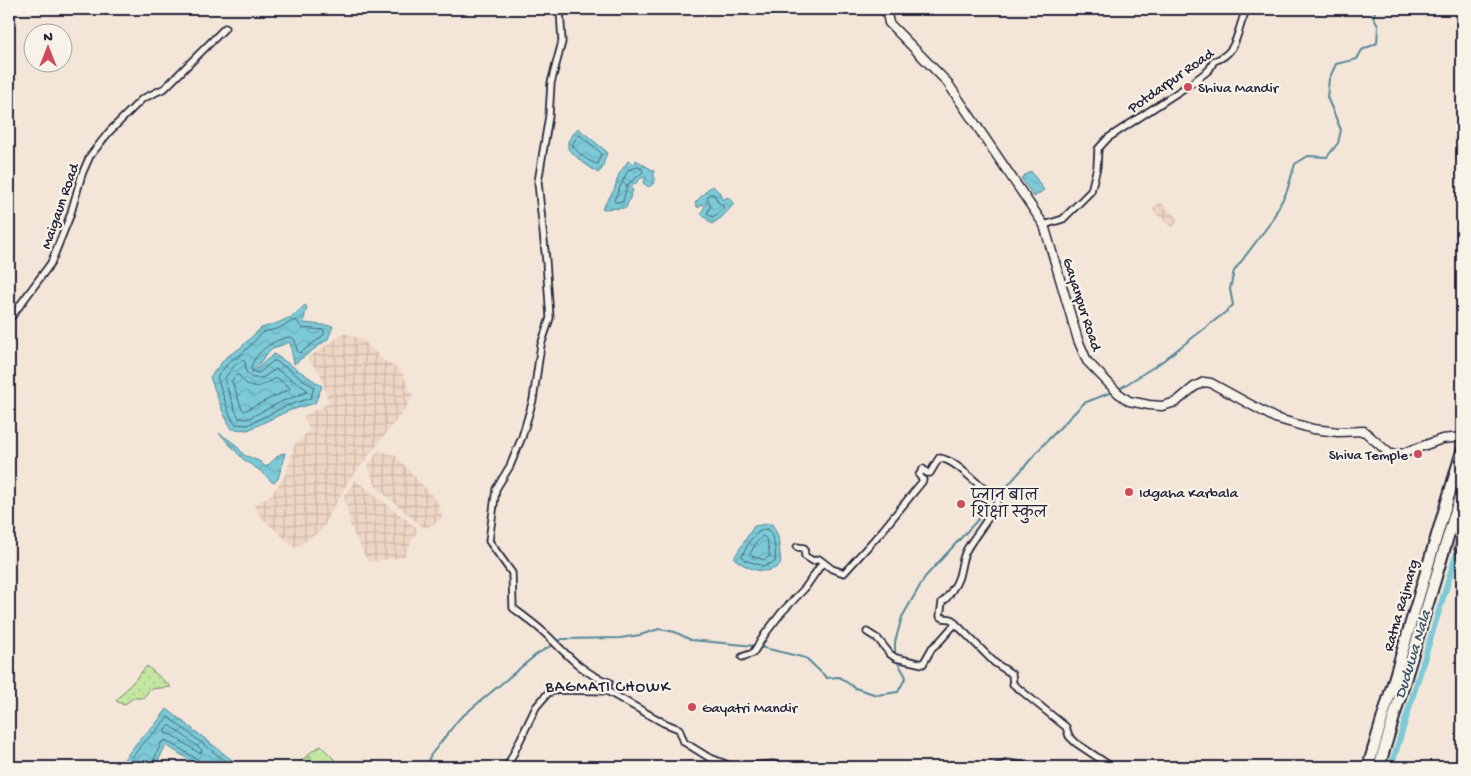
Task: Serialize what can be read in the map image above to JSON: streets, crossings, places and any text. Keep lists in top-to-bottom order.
{
  "streets": {
    "highway": ["Ratna Rajmarg"],
    "street": ["Potdarpur Road", "Maigaun Road", "Gayanpur Road"]
  },
  "crossings": [
    ["Potdarpur Road", "Gayanpur Road"]
  ],
  "districts": ["BAGMATI CHOWK"],
  "water": ["Duduwa Nala"],
  "places": [
    "Shiva Mandir",
    "Shiva Temple",
    "Idgaha Karbala",
    "प्लान बाल शिक्षा स्कुल",
    "Gayatri Mandir"
  ],
  "north": "top"
}
